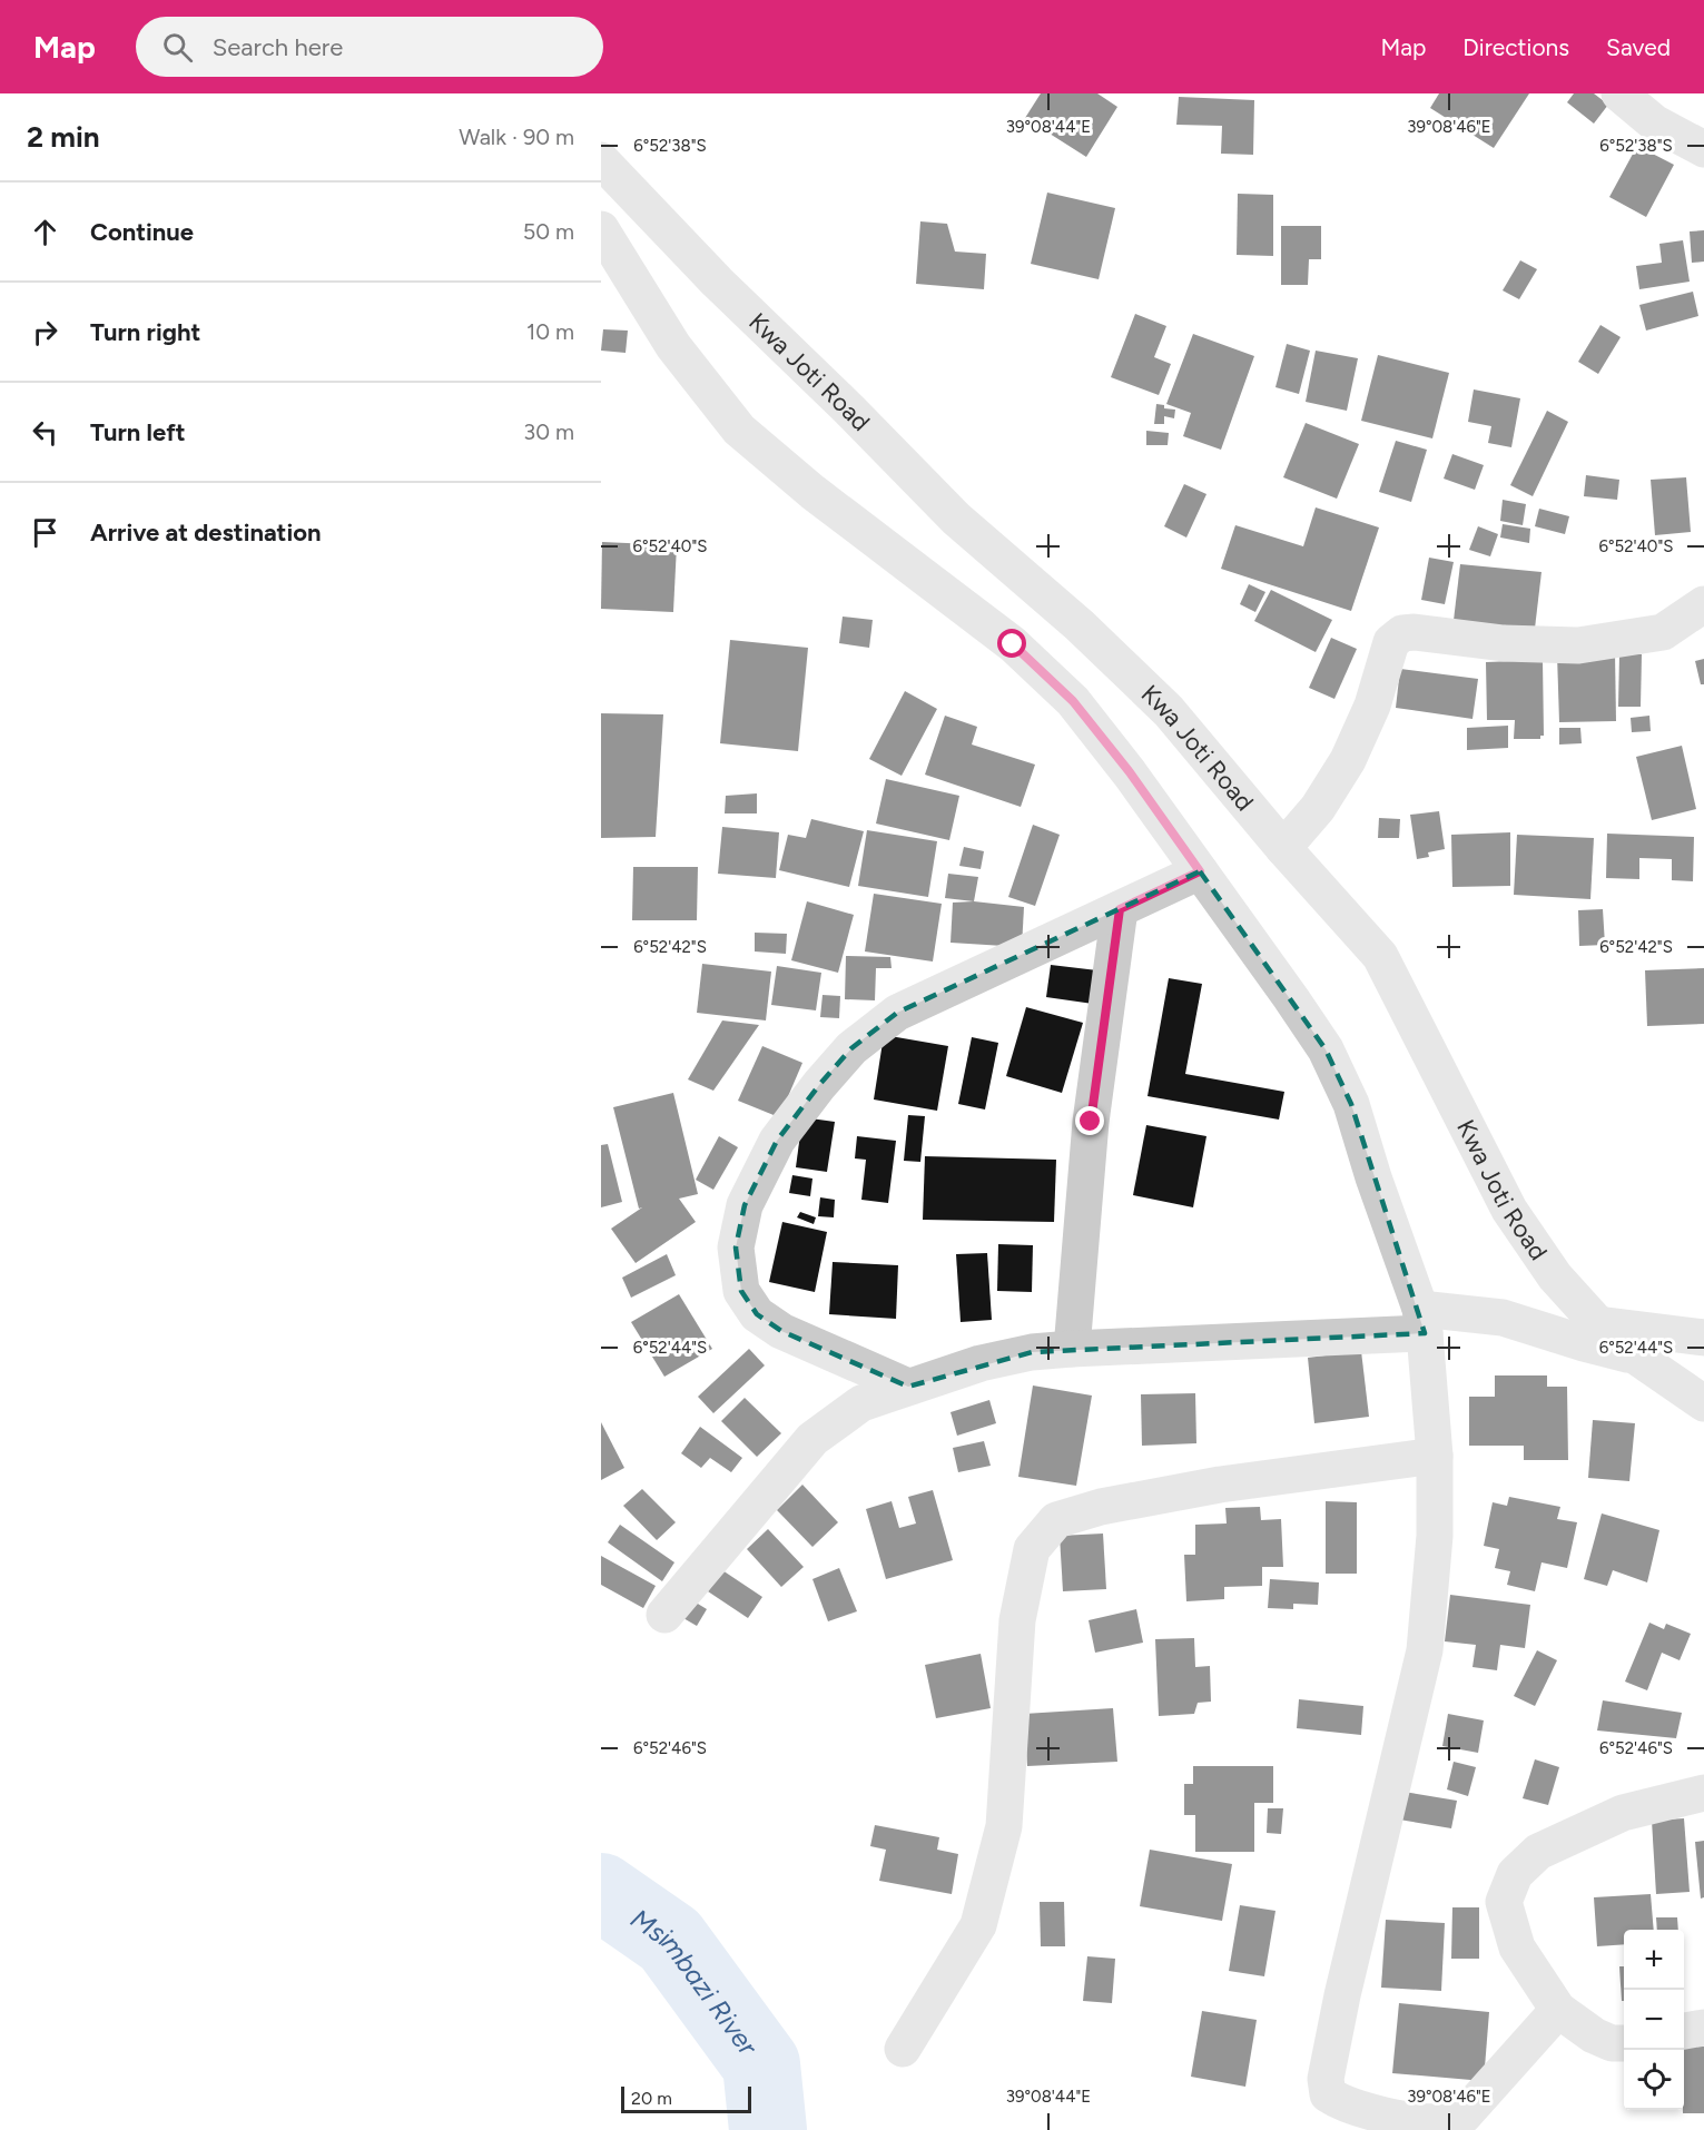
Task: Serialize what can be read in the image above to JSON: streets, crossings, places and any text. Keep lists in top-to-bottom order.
{
  "streets": {
    "street": ["Kwa Joti Road"]
  },
  "water": ["Msimbazi River"],
  "scale_bar": "20 m",
  "page": {
    "header": "Map",
    "search": "Search here",
    "nav": ["Map", "Directions", "Saved"],
    "heading": ["2 min", "Walk · 90 m"],
    "list": [
      ["Continue", "50 m"],
      ["Turn right", "10 m"],
      ["Turn left", "30 m"],
      "Arrive at destination"
    ],
    "map_buttons": ["+", "−"],
    "scale": "20 m"
  },
  "coordinates": [
    "39°08'44\"E",
    "39°08'46\"E",
    "6°52'38\"S",
    "6°52'40\"S",
    "6°52'42\"S",
    "6°52'44\"S",
    "6°52'46\"S"
  ]
}
